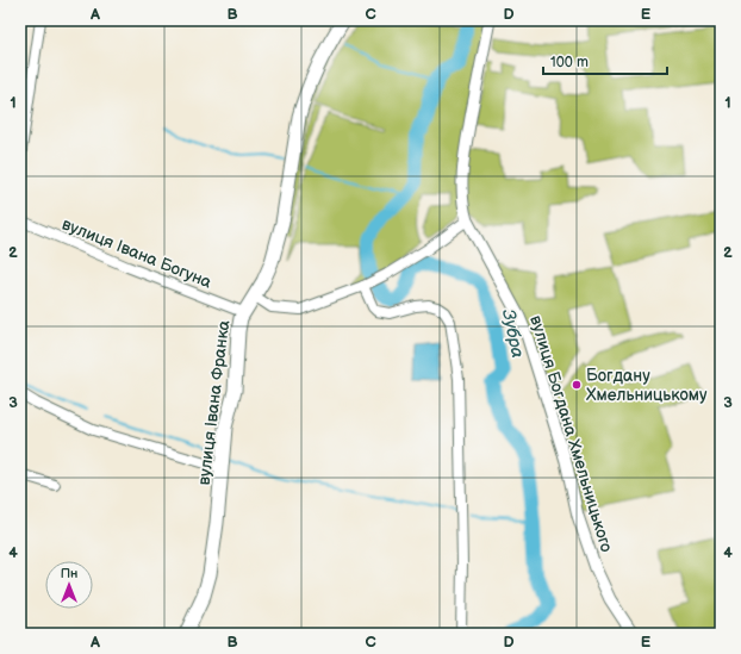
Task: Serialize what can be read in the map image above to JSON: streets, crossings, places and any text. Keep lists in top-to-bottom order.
{
  "streets": {
    "main road": ["вулиця Івана Франка"],
    "street": ["вулиця Івана Богуна", "вулиця Богдана Хмельницького"]
  },
  "crossings": [
    ["вулиця Івана Богуна", "вулиця Івана Франка"]
  ],
  "water": ["Зубра"],
  "places": ["Богдану Хмельницькому"],
  "scale_bar": "100 m",
  "north": "top",
  "grid": {
    "columns": [
      "A",
      "B",
      "C",
      "D",
      "E"
    ],
    "rows": [
      "1",
      "2",
      "3",
      "4"
    ]
  }
}
